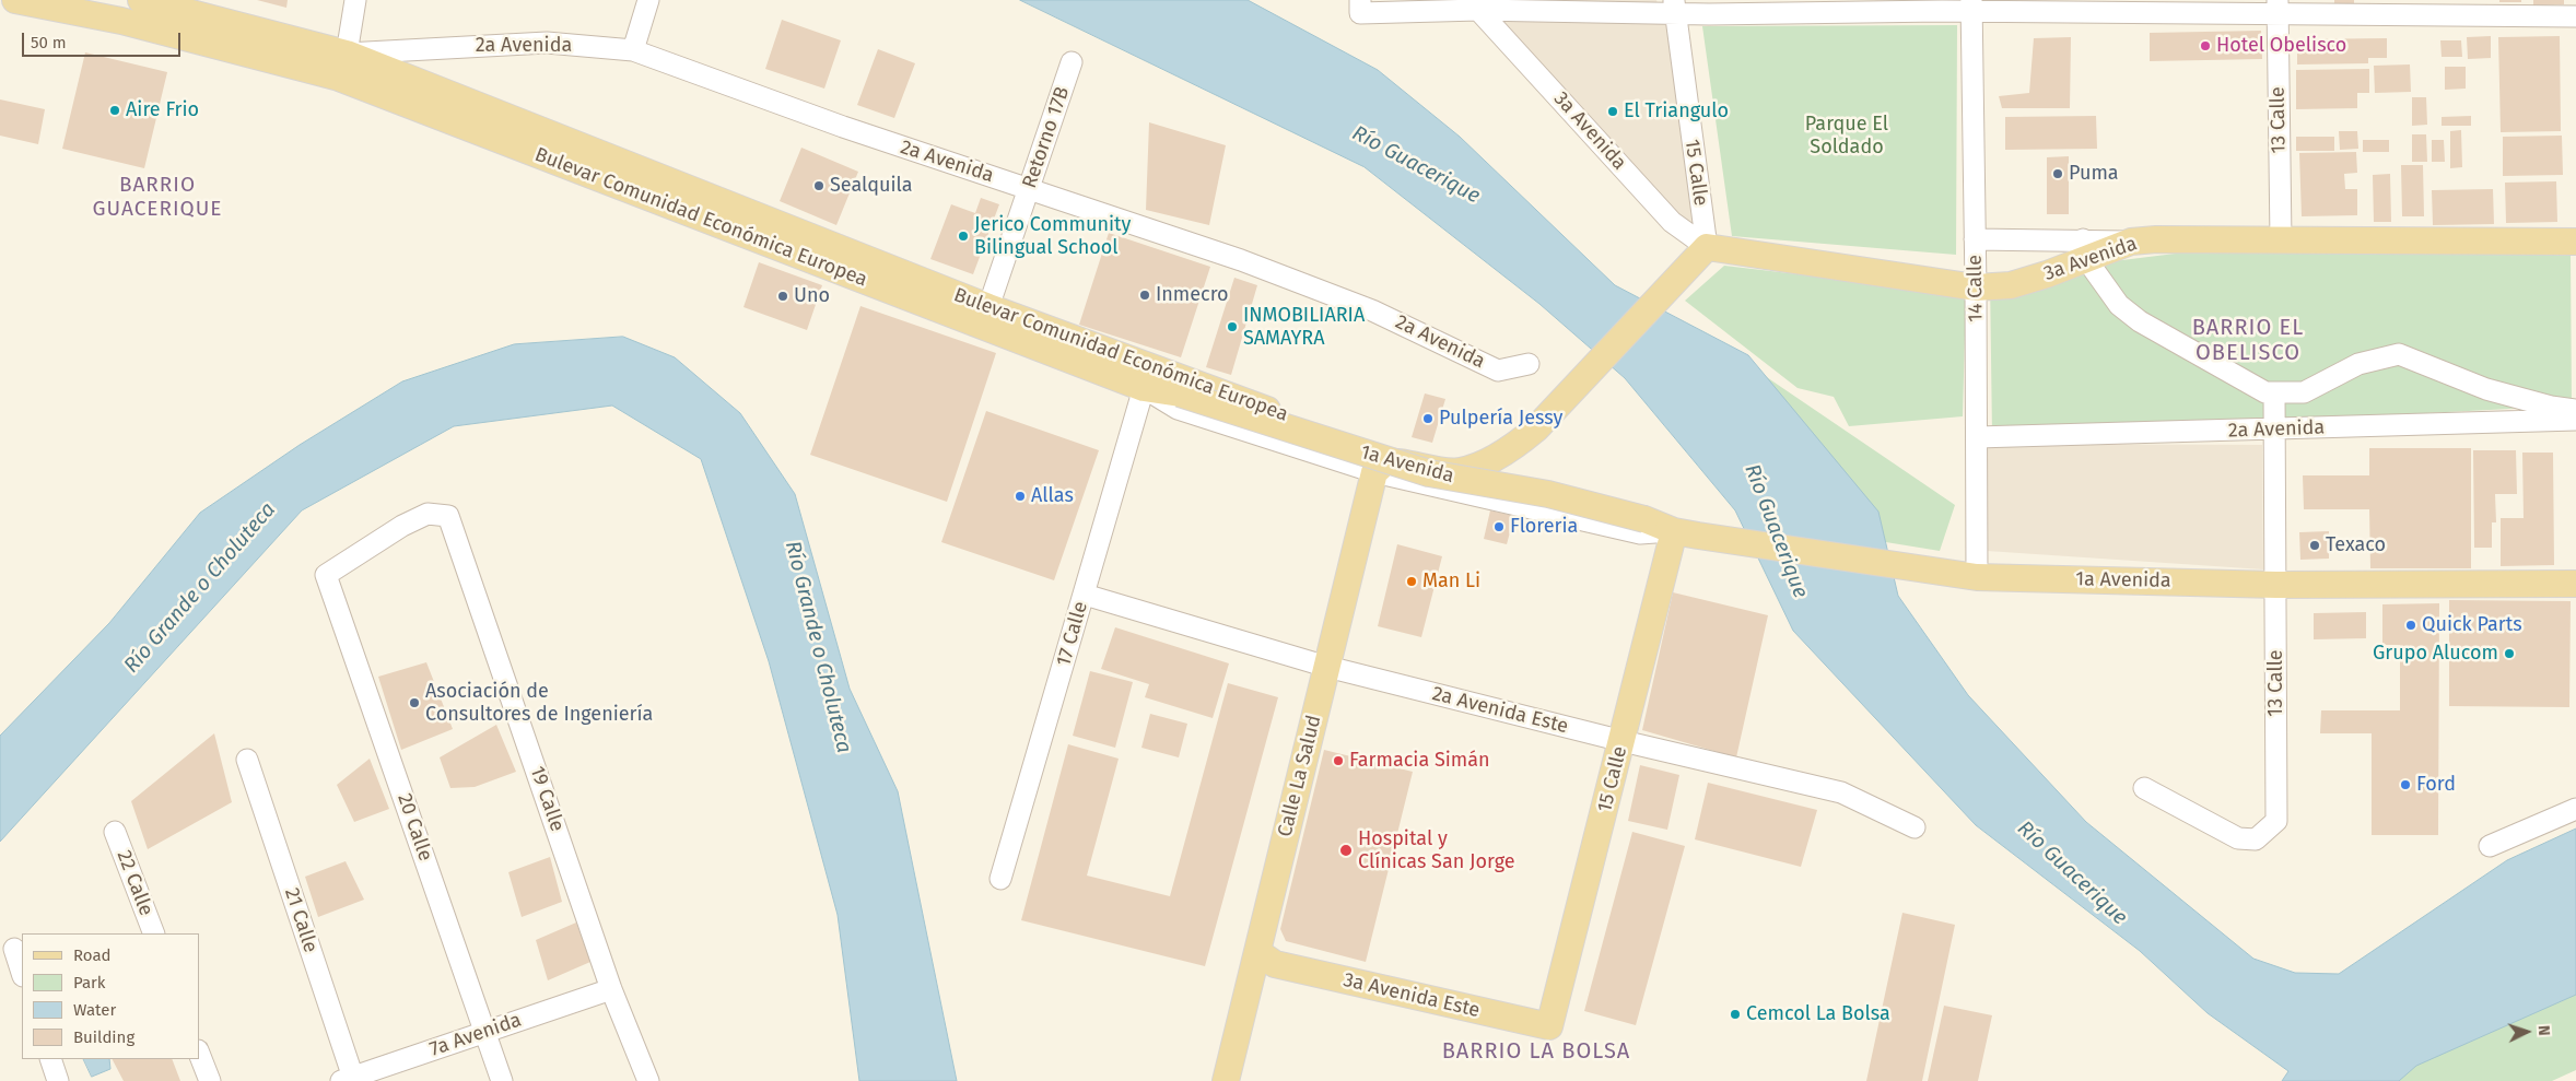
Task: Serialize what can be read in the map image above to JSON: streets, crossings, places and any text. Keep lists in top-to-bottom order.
{
  "streets": {
    "main road": [
      "3a Avenida",
      "15 Calle",
      "Bulevar Comunidad Económica Europea",
      "1a Avenida",
      "Calle La Salud",
      "3a Avenida Este"
    ],
    "street": [
      "2a Avenida",
      "13 Calle",
      "Retorno 17B",
      "14 Calle",
      "17 Calle",
      "2a Avenida Este",
      "19 Calle",
      "20 Calle",
      "22 Calle",
      "21 Calle",
      "7a Avenida"
    ]
  },
  "crossings": [
    ["2a Avenida", "13 Calle"],
    ["2a Avenida", "Retorno 17B"],
    ["2a Avenida", "Bulevar Comunidad Económica Europea"],
    ["2a Avenida", "14 Calle"],
    ["13 Calle", "3a Avenida"],
    ["13 Calle", "1a Avenida"],
    ["3a Avenida", "15 Calle"],
    ["3a Avenida", "14 Calle"],
    ["Retorno 17B", "Bulevar Comunidad Económica Europea"],
    ["15 Calle", "1a Avenida"],
    ["15 Calle", "2a Avenida Este"],
    ["15 Calle", "3a Avenida Este"],
    ["Bulevar Comunidad Económica Europea", "1a Avenida"],
    ["Bulevar Comunidad Económica Europea", "17 Calle"],
    ["Bulevar Comunidad Económica Europea", "Calle La Salud"],
    ["14 Calle", "1a Avenida"],
    ["1a Avenida", "17 Calle"],
    ["1a Avenida", "Calle La Salud"],
    ["17 Calle", "2a Avenida Este"],
    ["2a Avenida Este", "Calle La Salud"],
    ["Calle La Salud", "3a Avenida Este"],
    ["19 Calle", "20 Calle"],
    ["19 Calle", "7a Avenida"],
    ["20 Calle", "7a Avenida"],
    ["21 Calle", "7a Avenida"]
  ],
  "districts": ["BARRIO GUACERIQUE", "BARRIO EL OBELISCO", "BARRIO LA BOLSA"],
  "water": ["Río Guacerique", "Río Grande o Choluteca"],
  "parks": ["Parque El Soldado"],
  "places": [
    "Hotel Obelisco",
    "Aire Frio",
    "El Triangulo",
    "Puma",
    "Sealquila",
    "Jerico Community Bilingual School",
    "Inmecro",
    "Uno",
    "INMOBILIARIA SAMAYRA",
    "Pulpería Jessy",
    "Allas",
    "Floreria",
    "Texaco",
    "Man Li",
    "Quick Parts",
    "Grupo Alucom",
    "Asociación de Consultores de Ingeniería",
    "Farmacia Simán",
    "Ford",
    "Hospital y Clínicas San Jorge",
    "Cemcol La Bolsa"
  ],
  "legend": [
    "Road",
    "Park",
    "Water",
    "Building"
  ],
  "scale_bar": "50 m",
  "north": "right"
}
